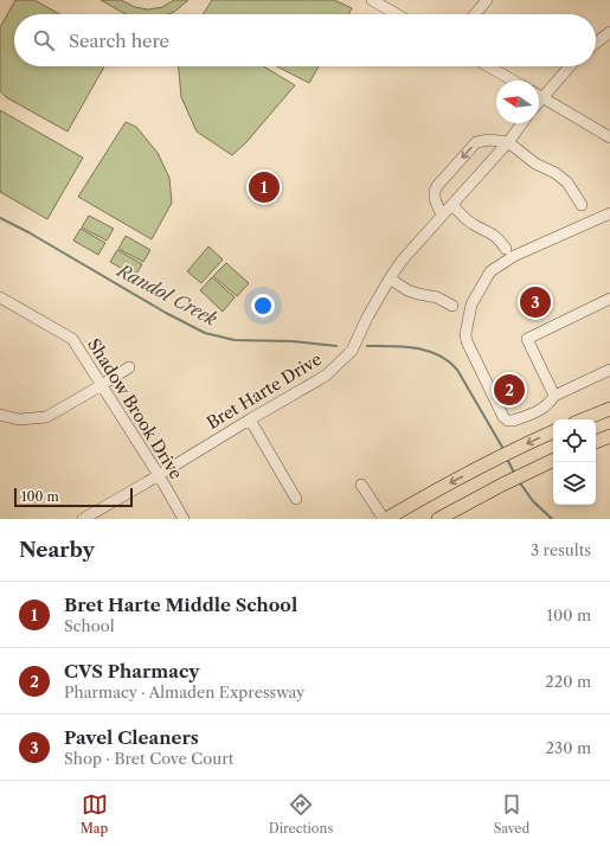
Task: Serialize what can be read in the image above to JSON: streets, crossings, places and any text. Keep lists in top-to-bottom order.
{
  "streets": {
    "street": ["Bret Harte Drive", "Shadow Brook Drive"]
  },
  "crossings": [
    ["Bret Harte Drive", "Shadow Brook Drive"]
  ],
  "water": ["Randol Creek"],
  "scale_bar": "100 m",
  "north": "left",
  "page": {
    "search": "Search here",
    "pins": ["1", "3", "2"],
    "scale": "100 m",
    "heading": ["Nearby", "3 results"],
    "list": [
      {
        "mark": "1",
        "name": "Bret Harte Middle School",
        "note": "School",
        "value": "100 m"
      },
      {
        "mark": "2",
        "name": "CVS Pharmacy",
        "note": "Pharmacy · Almaden Expressway",
        "value": "220 m"
      },
      {
        "mark": "3",
        "name": "Pavel Cleaners",
        "note": "Shop · Bret Cove Court",
        "value": "230 m"
      }
    ],
    "nav": ["Map", "Directions", "Saved"]
  }
}
